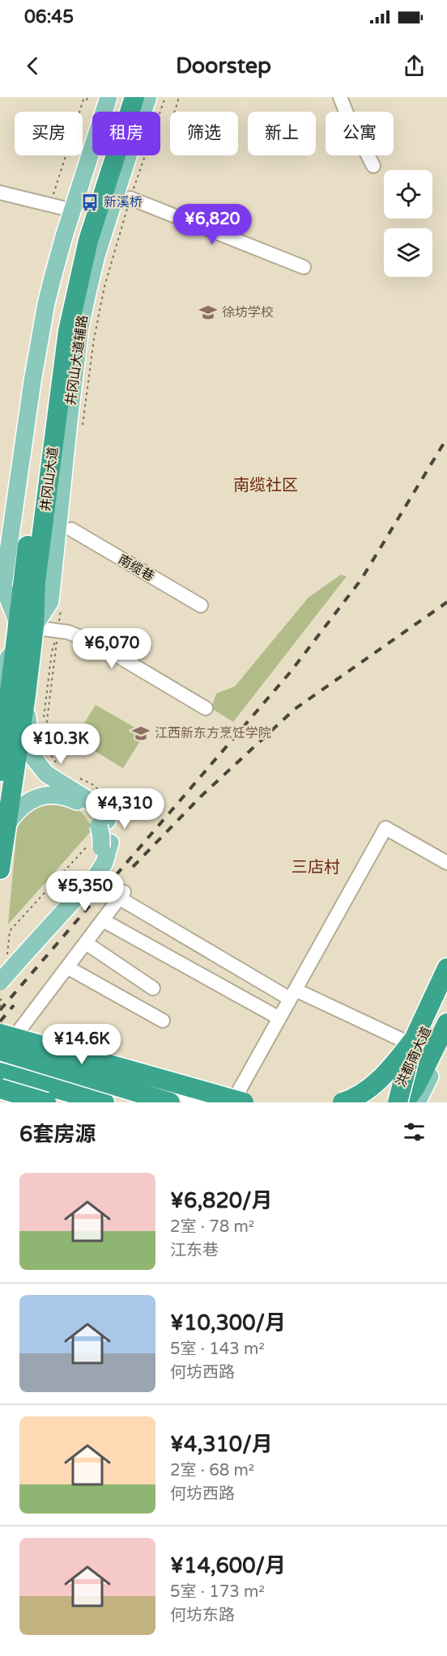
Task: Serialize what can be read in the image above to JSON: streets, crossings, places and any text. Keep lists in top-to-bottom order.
{
  "streets": {
    "highway": ["井冈山大道"],
    "main road": ["井冈山大道辅路", "洪都南大道"],
    "street": ["南缆巷"]
  },
  "crossings": [
    ["井冈山大道辅路", "井冈山大道"]
  ],
  "districts": ["南缆社区", "三店村"],
  "places": {
    "bus stop": ["新溪桥"],
    "school or university": ["徐坊学校", "江西新东方烹饪学院"]
  },
  "page": {
    "status": "06:45",
    "header": "Doorstep",
    "chip": [
      "买房",
      "租房",
      "筛选",
      "新上",
      "公寓"
    ],
    "price": [
      "¥6,820",
      "¥6,070",
      "¥10.3K",
      "¥4,310",
      "¥5,350",
      "¥14.6K"
    ],
    "heading": "6套房源",
    "list": [
      {
        "name": "¥6,820/月",
        "note": "2室 · 78 m² · 江东巷"
      },
      {
        "name": "¥10,300/月",
        "note": "5室 · 143 m² · 何坊西路"
      },
      {
        "name": "¥4,310/月",
        "note": "2室 · 68 m² · 何坊西路"
      },
      {
        "name": "¥14,600/月",
        "note": "5室 · 173 m² · 何坊东路"
      }
    ]
  }
}
